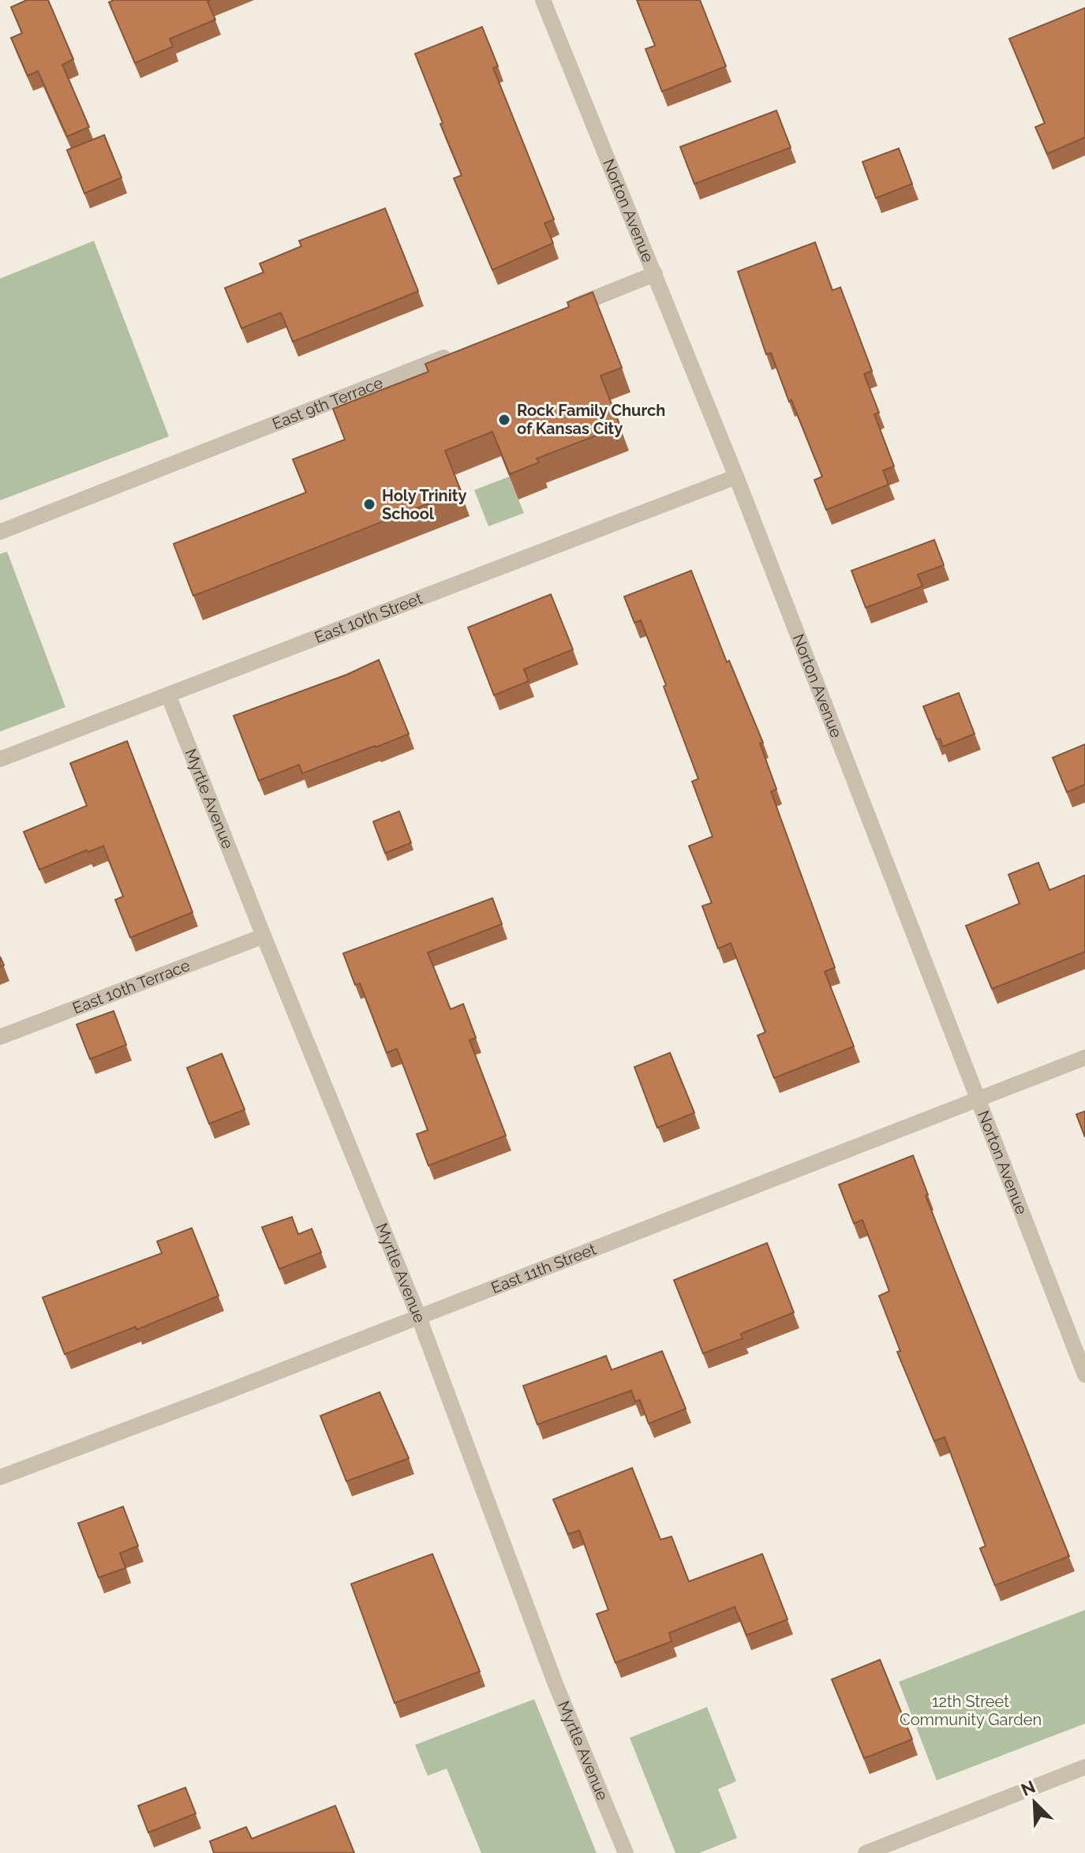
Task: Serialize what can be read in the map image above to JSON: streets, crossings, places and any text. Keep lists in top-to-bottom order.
{
  "streets": {
    "street": [
      "Norton Avenue",
      "East 9th Terrace",
      "East 10th Street",
      "Myrtle Avenue",
      "East 10th Terrace",
      "East 11th Street"
    ]
  },
  "crossings": [
    ["Norton Avenue", "East 10th Street"],
    ["Norton Avenue", "East 11th Street"],
    ["East 10th Street", "Myrtle Avenue"],
    ["Myrtle Avenue", "East 10th Terrace"],
    ["Myrtle Avenue", "East 11th Street"]
  ],
  "parks": ["12th Street Community Garden"],
  "places": ["Rock Family Church of Kansas City", "Holy Trinity School"],
  "north": "top left"
}
